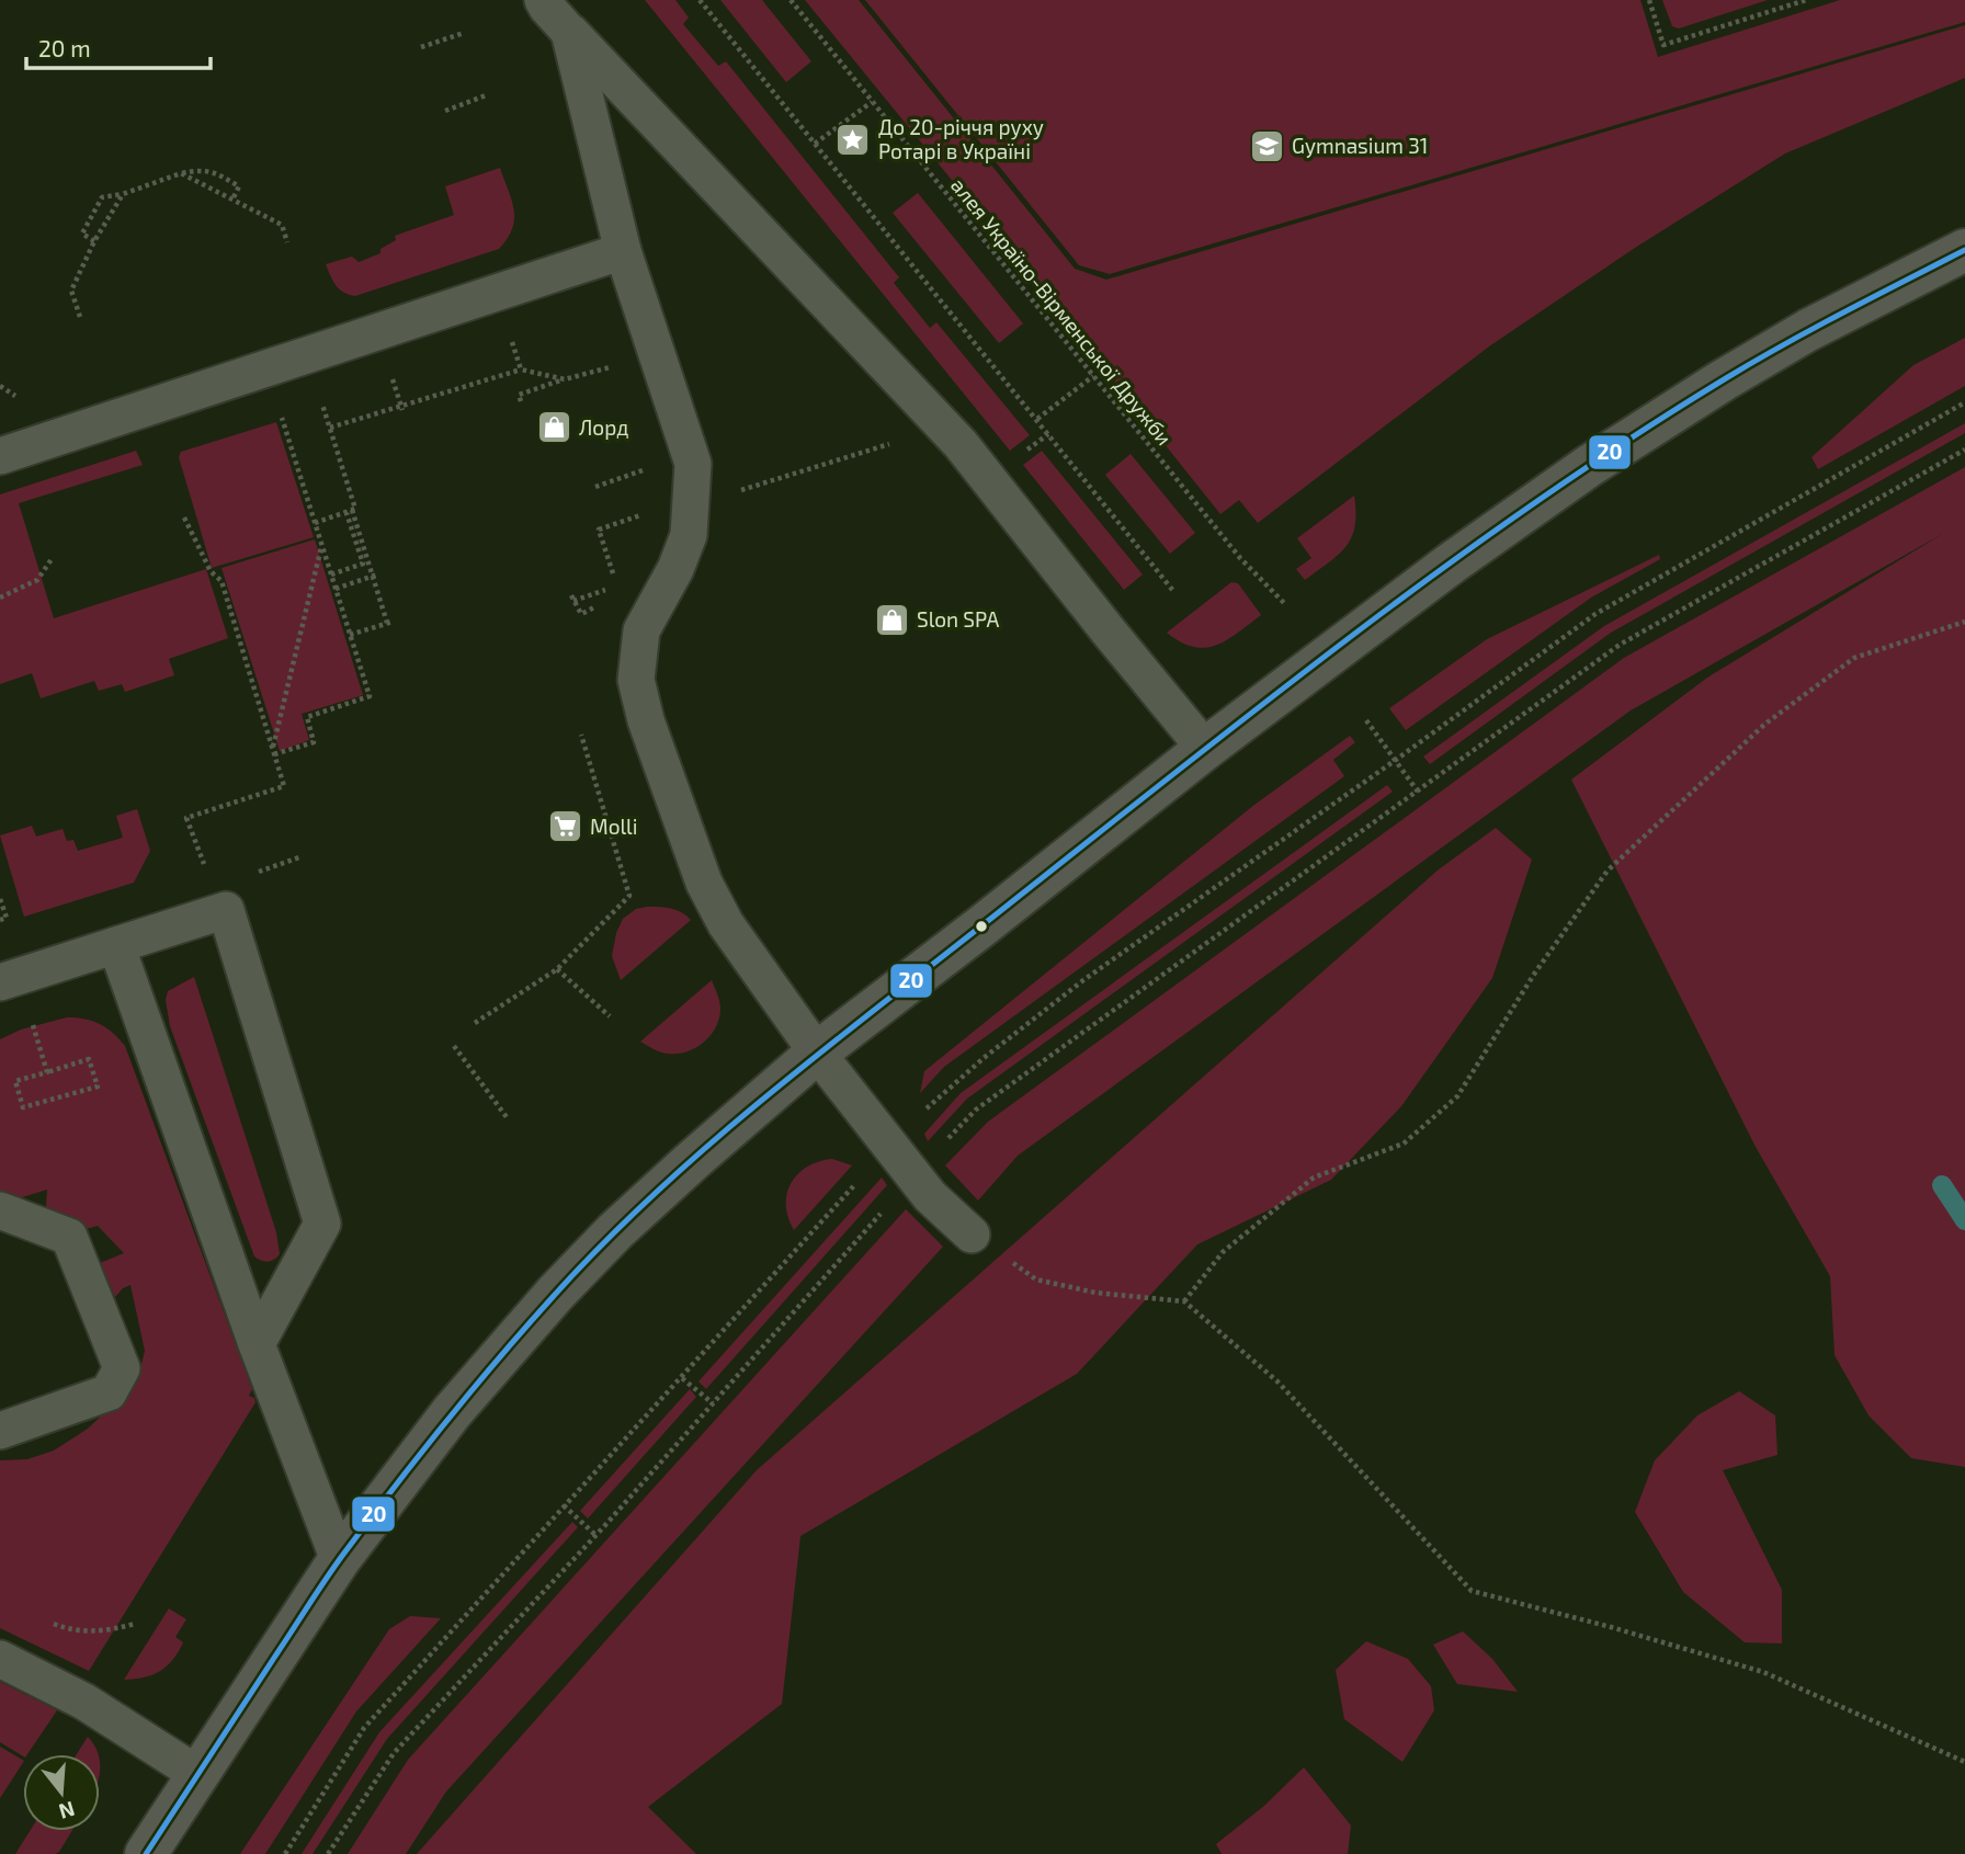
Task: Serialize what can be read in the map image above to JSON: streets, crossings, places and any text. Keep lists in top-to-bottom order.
{
  "streets": {
    "path": ["алея Україно-Вірменської Дружби"]
  },
  "places": {
    "place": ["До 20-річчя руху Ротарі в Україні"],
    "school or university": ["Gymnasium 31"],
    "shop": ["Лорд", "Slon SPA"],
    "supermarket": ["Molli"]
  },
  "lines": ["transit line 20"],
  "scale_bar": "20 m",
  "north": "bottom"
}
